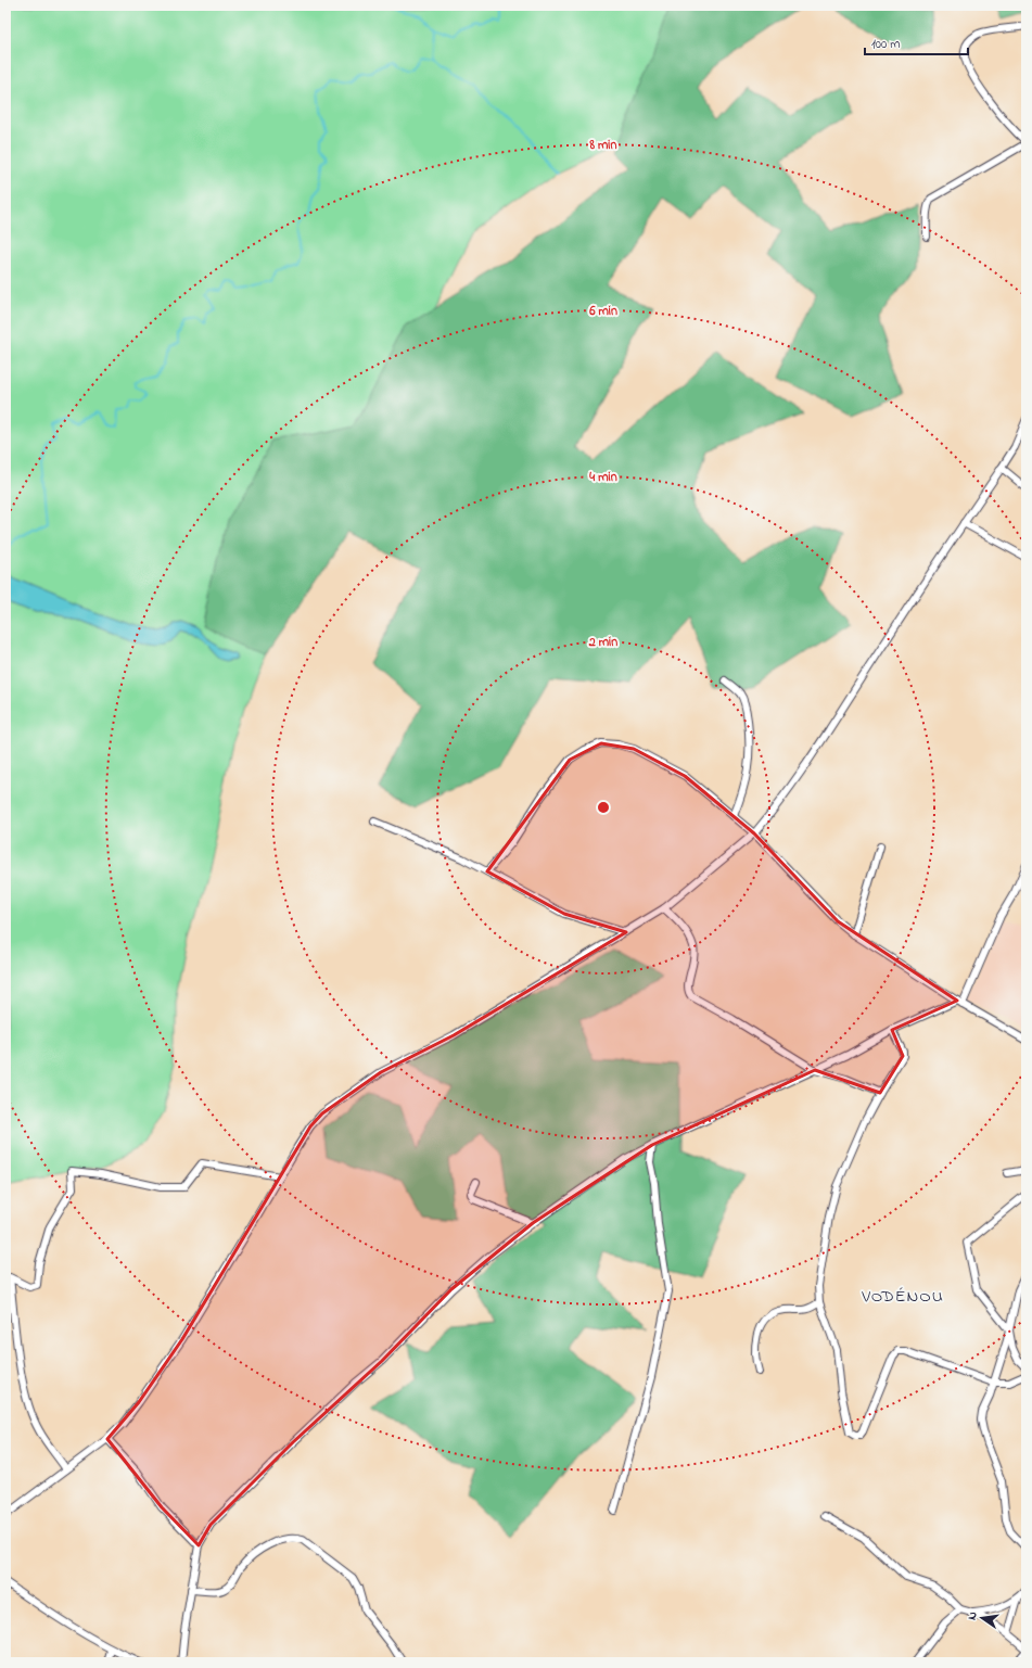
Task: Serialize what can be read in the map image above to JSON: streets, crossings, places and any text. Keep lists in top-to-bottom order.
{
  "districts": ["VODÉNOU"],
  "scale_bar": "100 m",
  "north": "left",
  "rings": [
    "8 min",
    "6 min",
    "4 min",
    "2 min"
  ]
}
